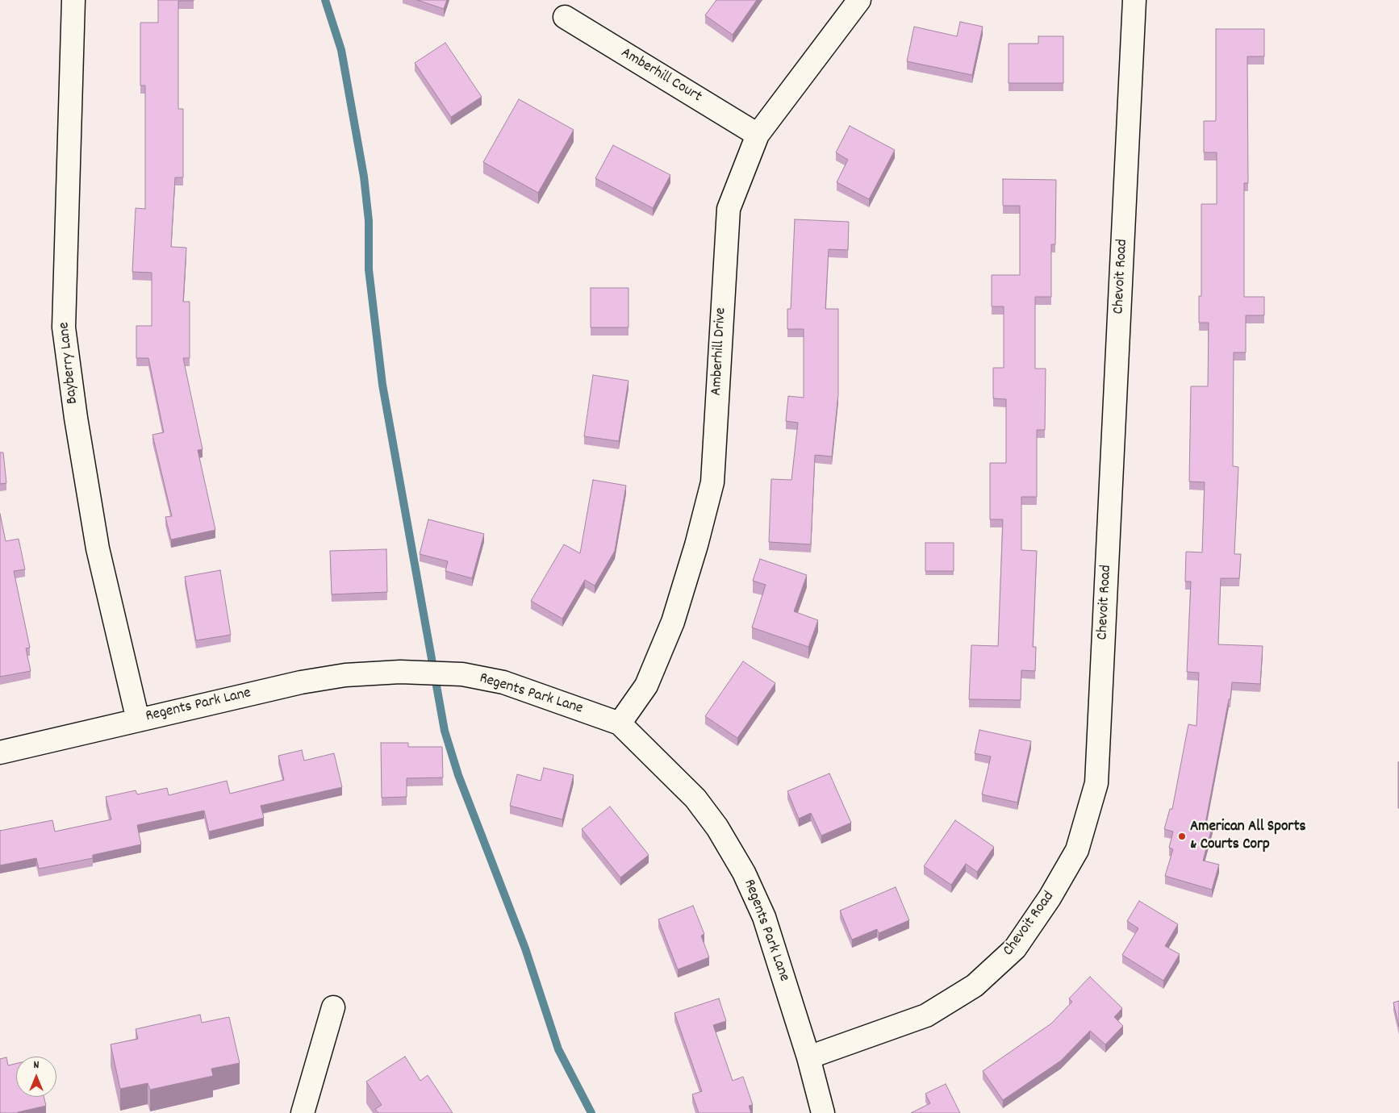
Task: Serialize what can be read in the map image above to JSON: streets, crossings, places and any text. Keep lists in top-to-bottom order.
{
  "streets": {
    "street": [
      "Amberhill Court",
      "Chevoit Road",
      "Amberhill Drive",
      "Bayberry Lane",
      "Regents Park Lane"
    ]
  },
  "crossings": [
    ["Amberhill Court", "Amberhill Drive"],
    ["Chevoit Road", "Regents Park Lane"],
    ["Amberhill Drive", "Regents Park Lane"],
    ["Bayberry Lane", "Regents Park Lane"]
  ],
  "places": ["American All Sports & Courts Corp"],
  "north": "top"
}
